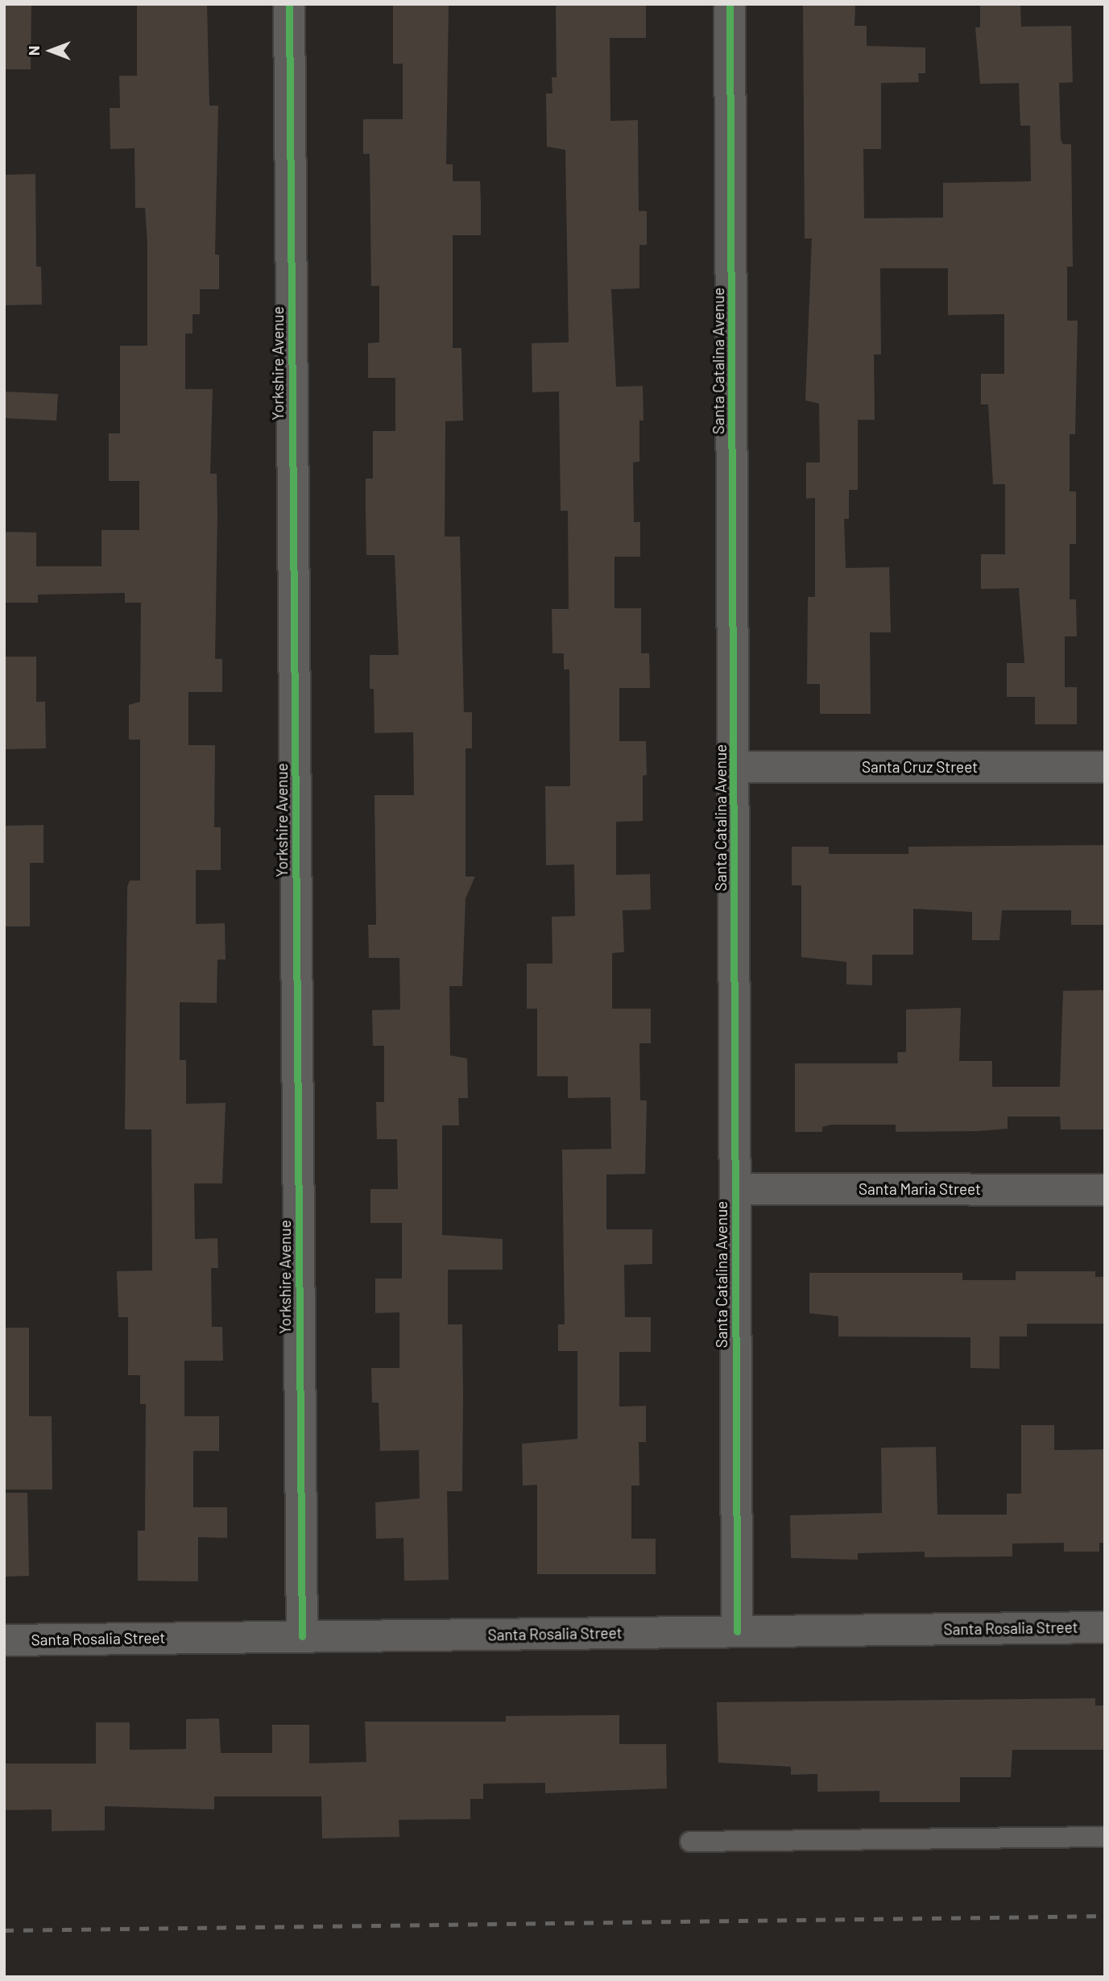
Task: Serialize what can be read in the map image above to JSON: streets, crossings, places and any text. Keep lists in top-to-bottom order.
{
  "streets": {
    "street": [
      "Santa Catalina Avenue",
      "Yorkshire Avenue",
      "Santa Cruz Street",
      "Santa Maria Street",
      "Santa Rosalia Street"
    ]
  },
  "crossings": [
    ["Santa Catalina Avenue", "Santa Cruz Street"],
    ["Santa Catalina Avenue", "Santa Maria Street"],
    ["Santa Catalina Avenue", "Santa Rosalia Street"],
    ["Yorkshire Avenue", "Santa Rosalia Street"]
  ],
  "north": "left"
}
